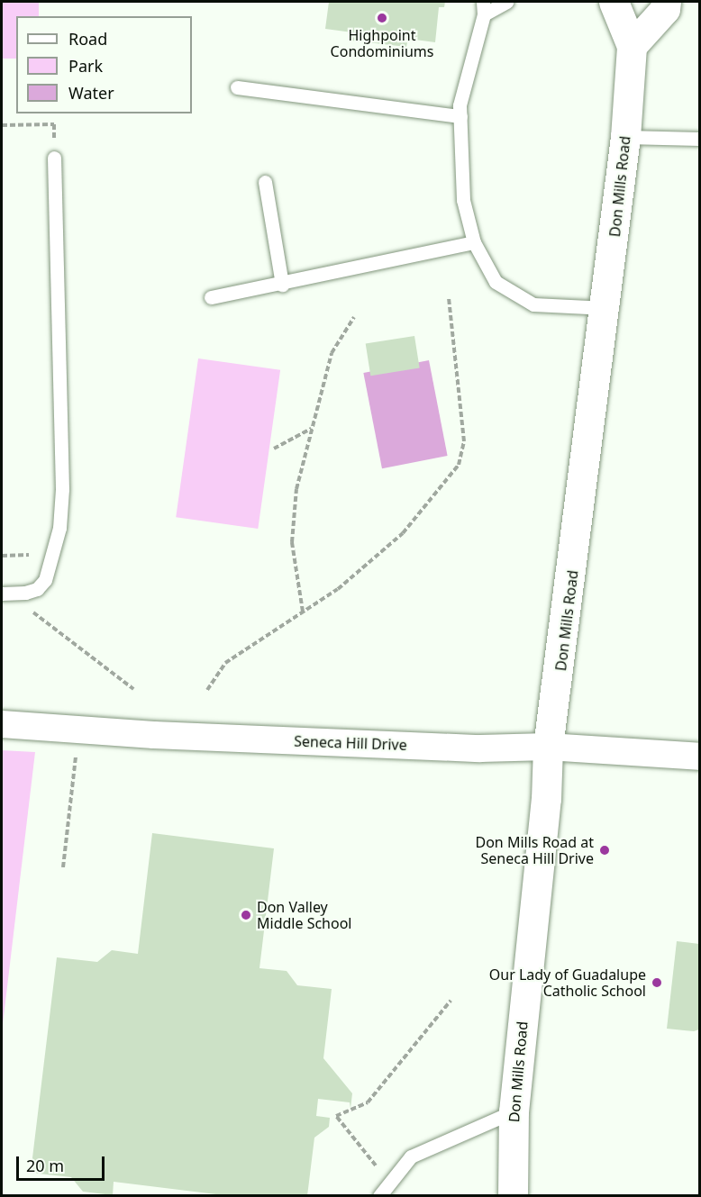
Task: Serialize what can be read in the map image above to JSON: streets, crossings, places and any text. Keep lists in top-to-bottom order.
{
  "streets": {
    "main road": ["Don Mills Road"],
    "street": ["Seneca Hill Drive"]
  },
  "crossings": [
    ["Don Mills Road", "Seneca Hill Drive"]
  ],
  "places": [
    "Highpoint Condominiums",
    "Don Mills Road at Seneca Hill Drive",
    "Don Valley Middle School",
    "Our Lady of Guadalupe Catholic School"
  ],
  "legend": ["Road", "Park", "Water"],
  "scale_bar": "20 m"
}
